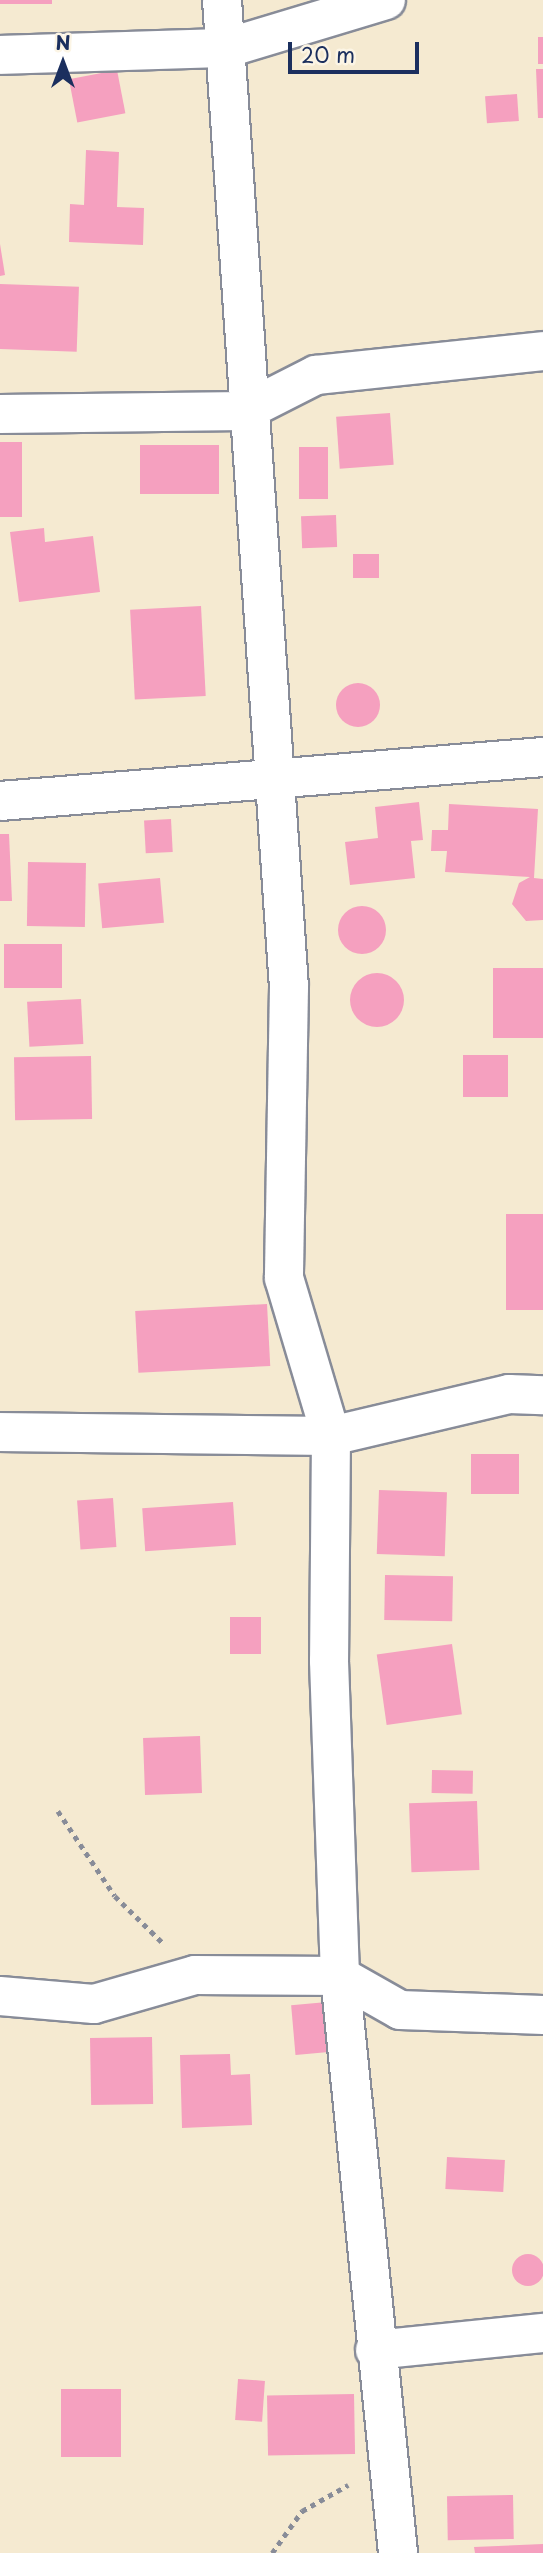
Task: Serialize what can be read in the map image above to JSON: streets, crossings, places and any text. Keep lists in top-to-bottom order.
{
  "scale_bar": "20 m",
  "north": "top"
}
